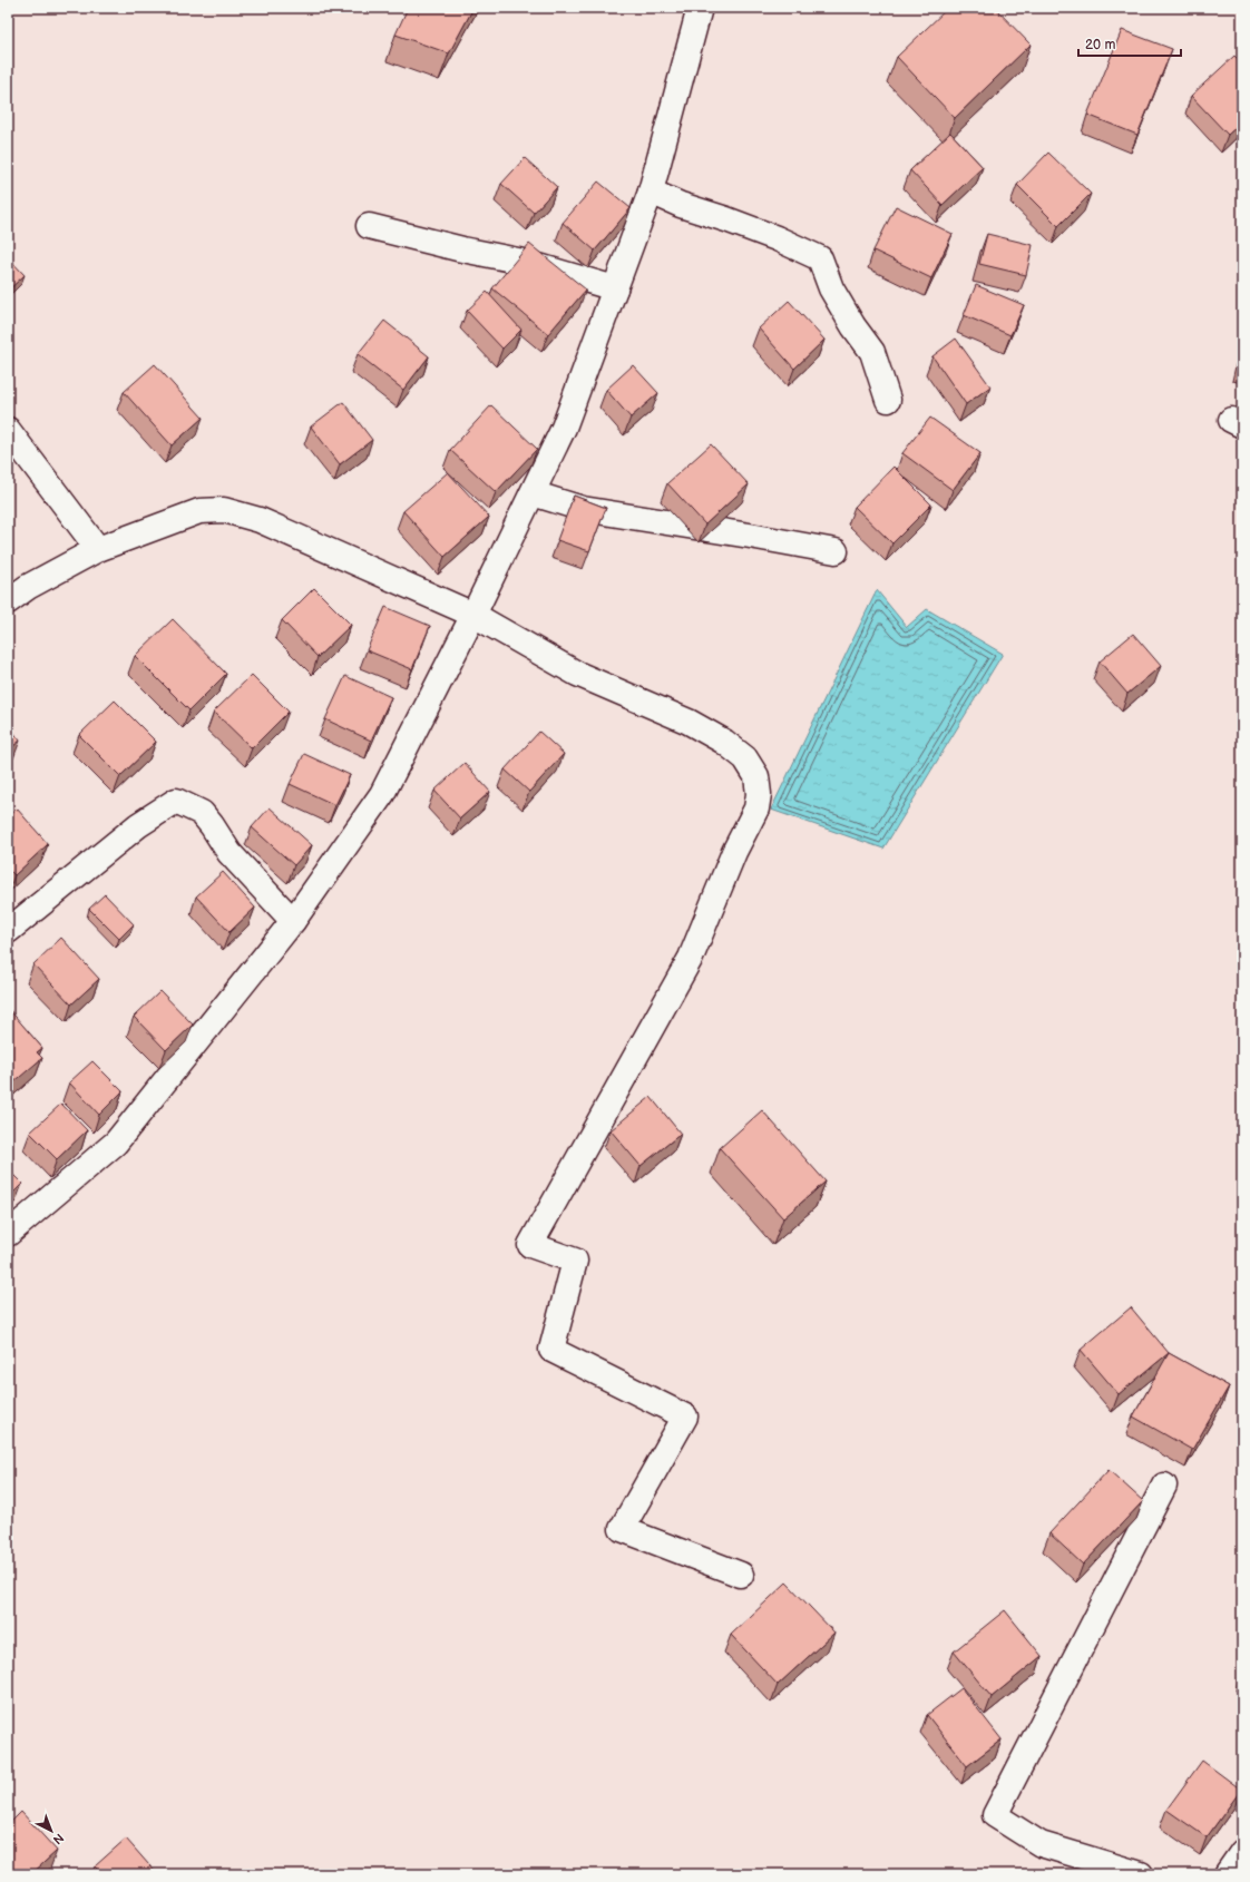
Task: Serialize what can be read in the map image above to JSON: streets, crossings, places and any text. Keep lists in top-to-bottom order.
{
  "scale_bar": "20 m",
  "north": "bottom right"
}
